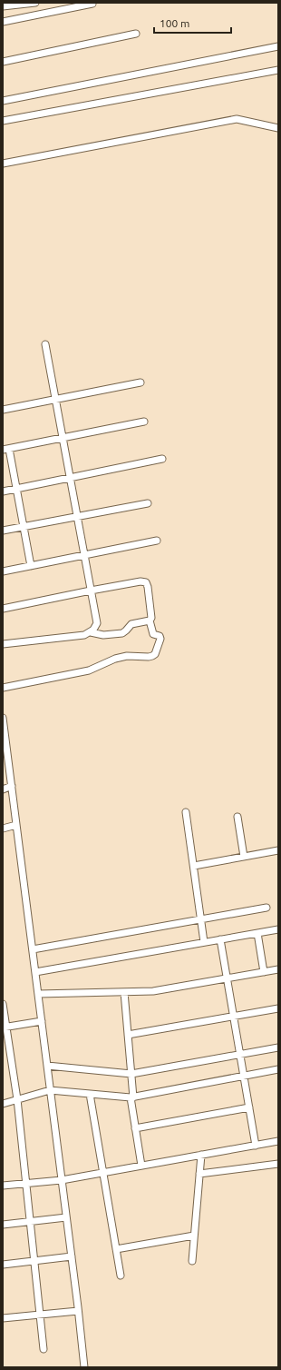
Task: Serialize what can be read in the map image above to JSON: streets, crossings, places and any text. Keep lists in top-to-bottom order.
{
  "scale_bar": "100 m"
}
